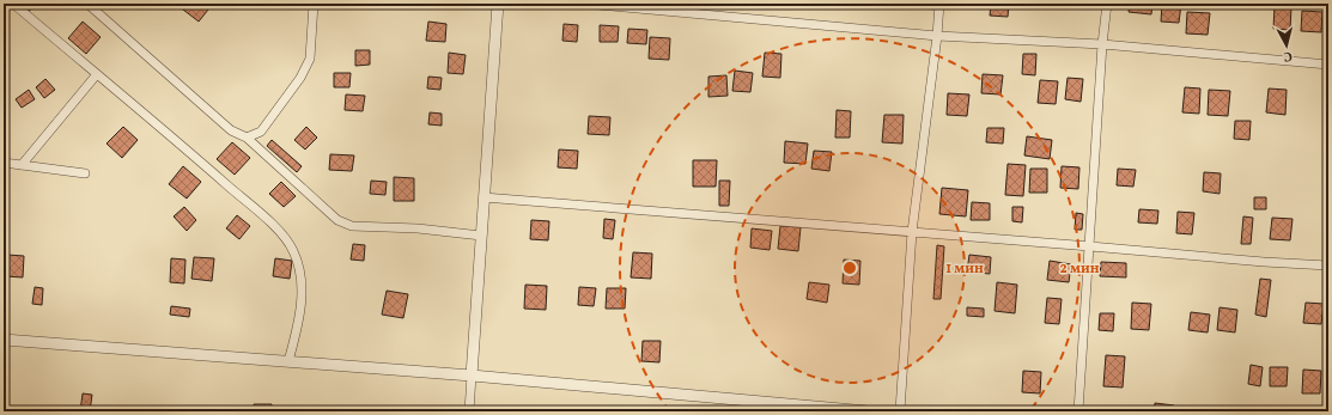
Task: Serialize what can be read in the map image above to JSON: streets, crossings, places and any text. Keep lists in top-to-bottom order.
{
  "north": "bottom",
  "rings": ["1 мин", "2 мин"]
}
